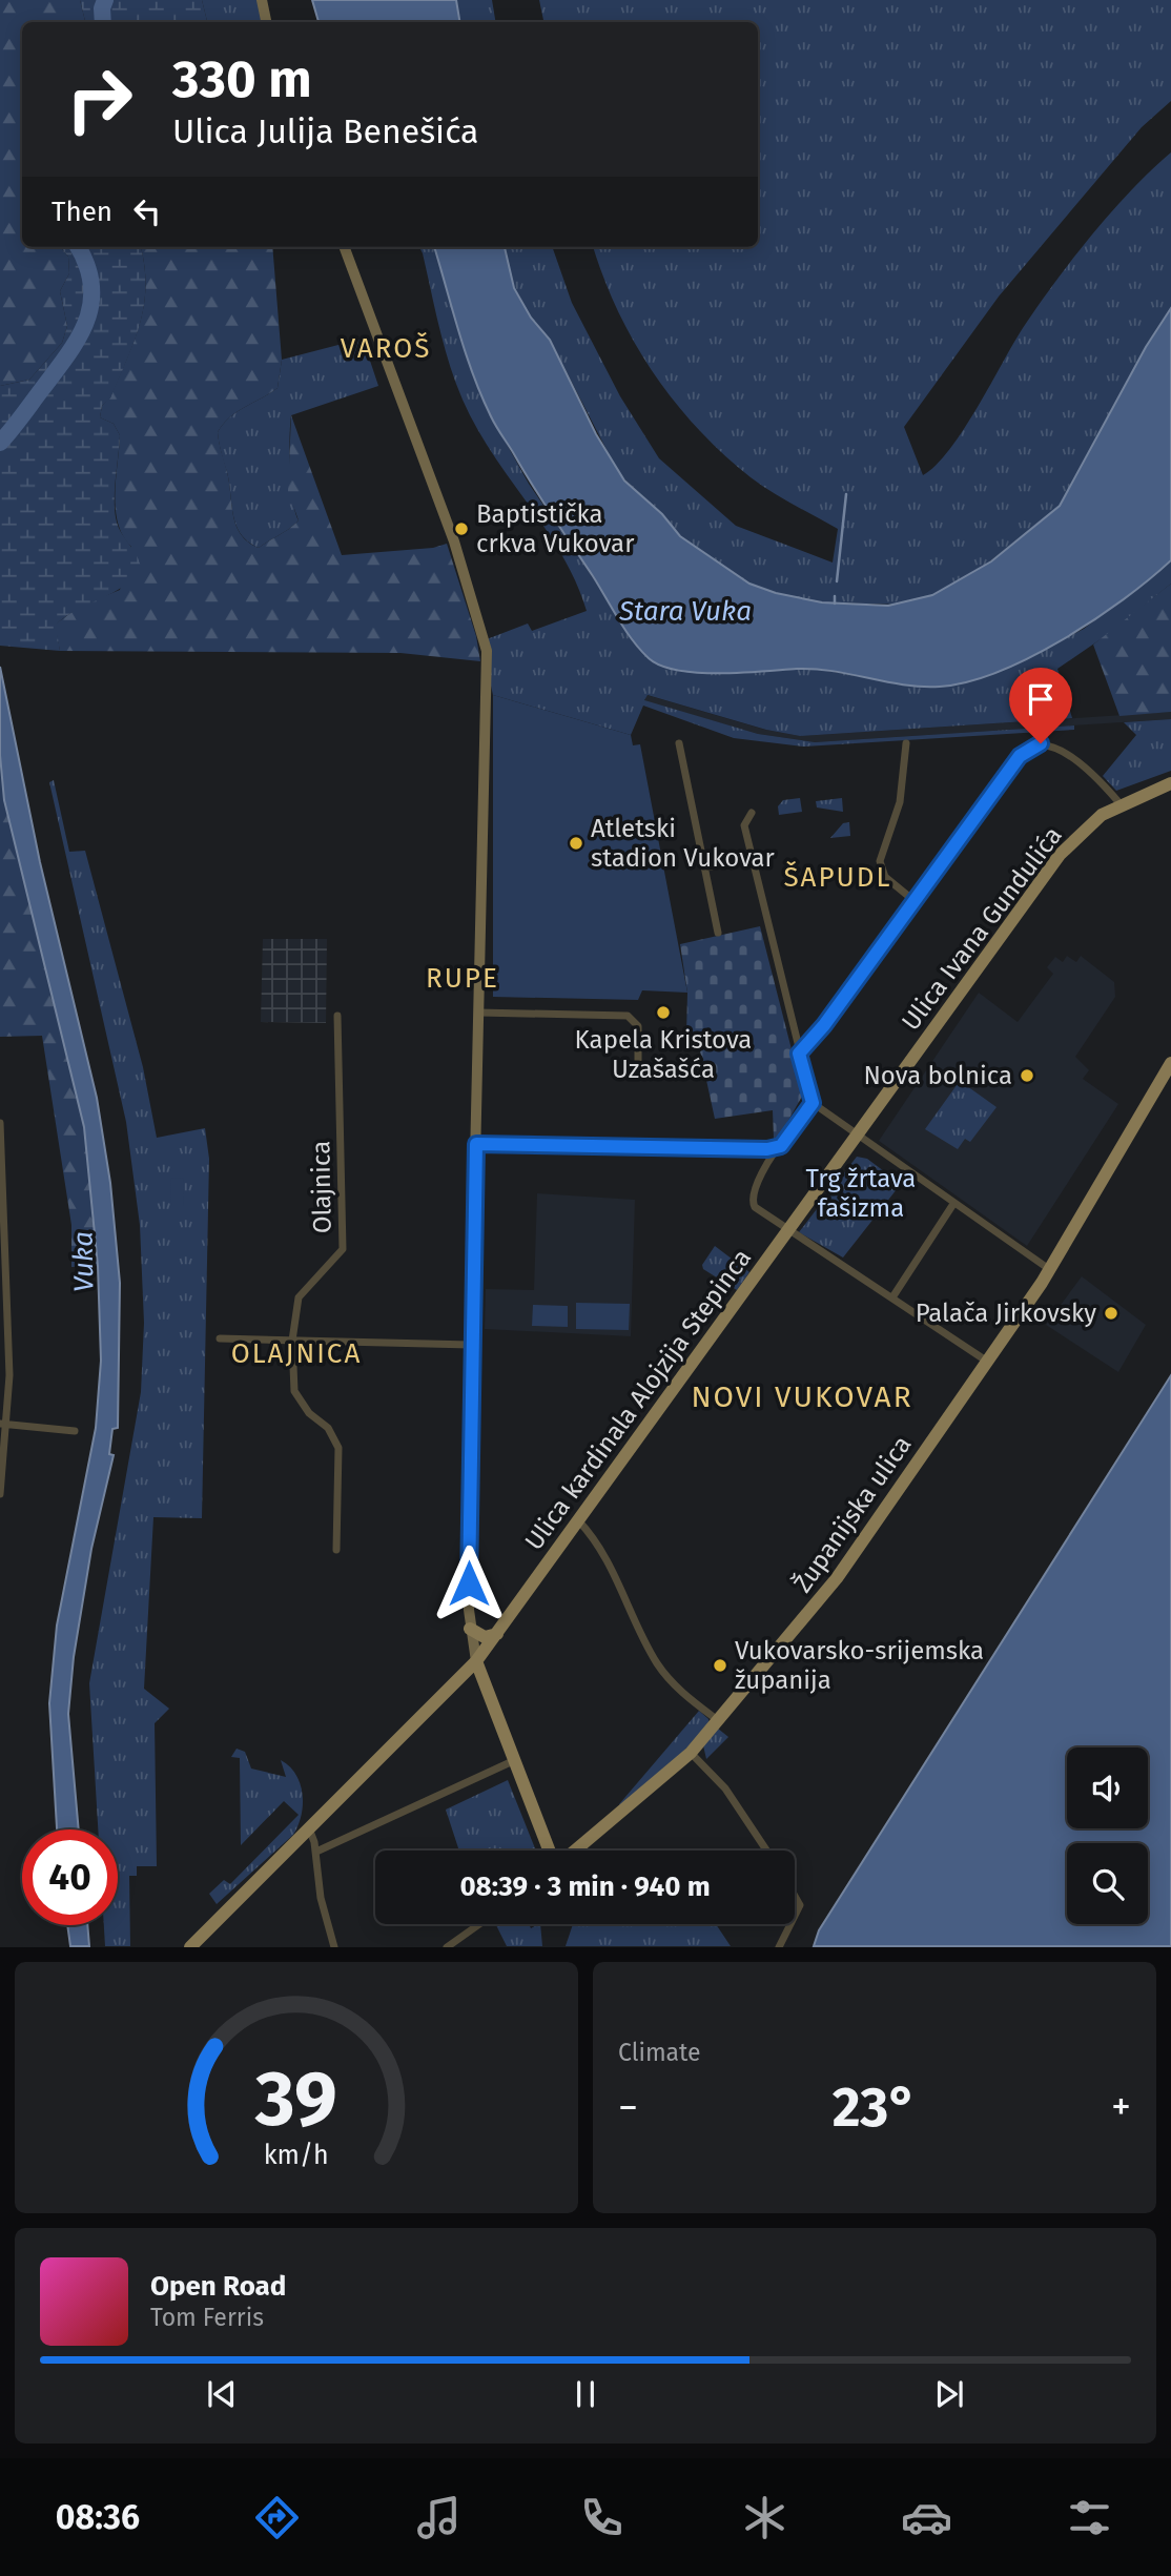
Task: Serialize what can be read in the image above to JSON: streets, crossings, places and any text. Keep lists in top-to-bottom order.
{
  "streets": {
    "main road": ["Ulica Ivana Gundulića", "Ulica kardinala Alojzija Stepinca", "Županijska ulica"],
    "street": ["Olajnica"]
  },
  "districts": [
    "VAROŠ",
    "ŠAPUDL",
    "RUPE",
    "OLAJNICA",
    "NOVI VUKOVAR"
  ],
  "water": ["Stara Vuka", "Vuka"],
  "parks": ["Trg žrtava fašizma"],
  "places": [
    "Baptistička crkva Vukovar",
    "Atletski stadion Vukovar",
    "Kapela Kristova Uzašašća",
    "Nova bolnica",
    "Palača Jirkovsky",
    "Vukovarsko-srijemska županija"
  ],
  "page": {
    "turn": ["330 m", "Ulica Julija Benešića"],
    "then": "Then",
    "limit": "40",
    "trip": "08:39 · 3 min · 940 m",
    "tile": "Climate",
    "heat": ["−", "23°", "+"],
    "song": ["Open Road", "Tom Ferris"],
    "tabs": "08:36",
    "gauge": ["39", "km/h"]
  }
}
